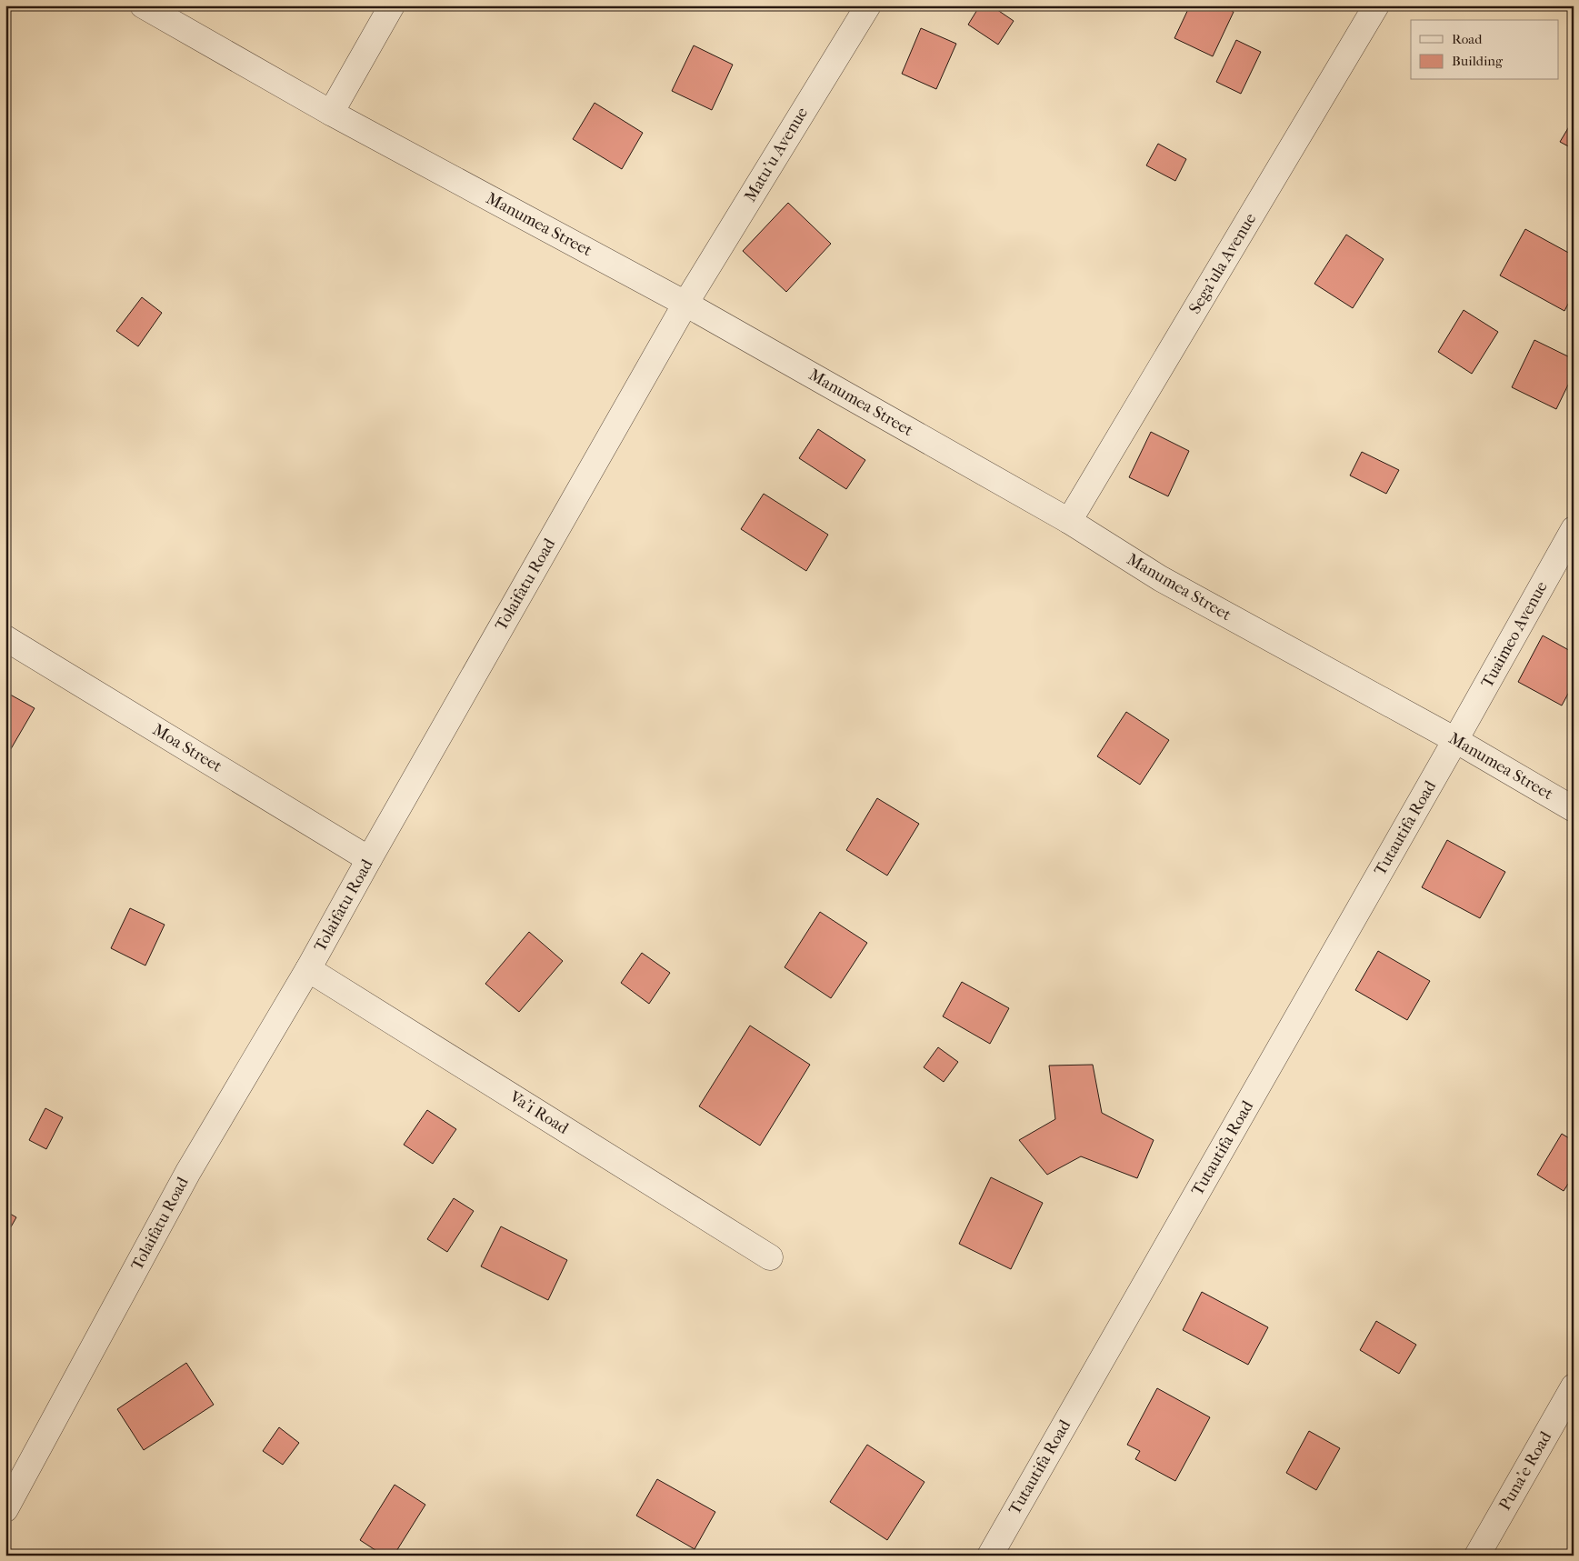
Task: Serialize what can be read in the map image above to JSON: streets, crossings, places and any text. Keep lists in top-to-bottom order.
{
  "streets": {
    "street": [
      "Matu'u Avenue",
      "Manumea Street",
      "Sega'ula Avenue",
      "Tolaifatu Road",
      "Tuaimeo Avenue",
      "Moa Street",
      "Tutautifa Road",
      "Va'i Road",
      "Puna'e Road"
    ]
  },
  "crossings": [
    ["Matu'u Avenue", "Manumea Street"],
    ["Matu'u Avenue", "Tolaifatu Road"],
    ["Manumea Street", "Sega'ula Avenue"],
    ["Manumea Street", "Tolaifatu Road"],
    ["Manumea Street", "Tuaimeo Avenue"],
    ["Manumea Street", "Tutautifa Road"],
    ["Tolaifatu Road", "Moa Street"],
    ["Tolaifatu Road", "Va'i Road"],
    ["Tuaimeo Avenue", "Tutautifa Road"]
  ],
  "legend": ["Road", "Building"]
}
